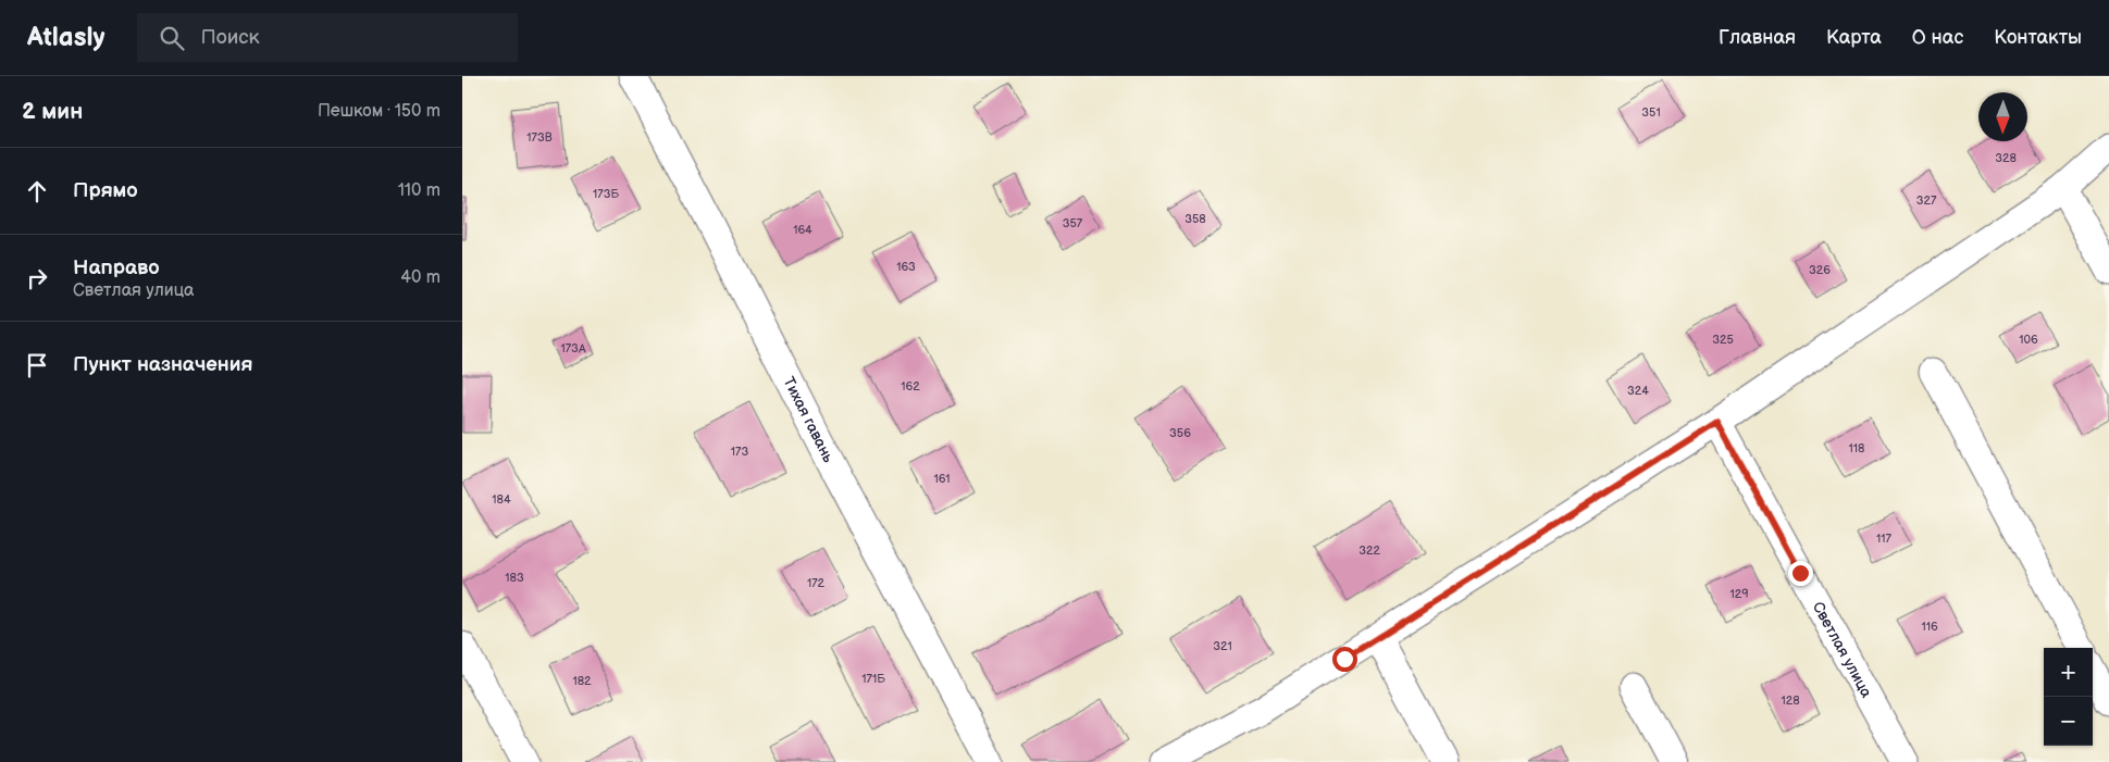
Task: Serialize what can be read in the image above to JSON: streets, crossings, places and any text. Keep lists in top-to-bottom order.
{
  "streets": {
    "street": ["Тихая гавань", "Светлая улица"]
  },
  "house_numbers": [
    "351",
    "173В",
    "328",
    "173Б",
    "327",
    "358",
    "357",
    "164",
    "163",
    "326",
    "325",
    "106",
    "173А",
    "162",
    "324",
    "356",
    "118",
    "173",
    "161",
    "184",
    "117",
    "322",
    "183",
    "172",
    "129",
    "116",
    "321",
    "171Б",
    "182",
    "128"
  ],
  "north": "bottom",
  "page": {
    "header": "Atlasly",
    "search": "Поиск",
    "nav": [
      "Главная",
      "Карта",
      "О нас",
      "Контакты"
    ],
    "heading": ["2 мин", "Пешком · 150 m"],
    "list": [
      ["Прямо", "110 m"],
      ["Направо", "Светлая улица", "40 m"],
      "Пункт назначения"
    ],
    "map_buttons": ["+", "−"]
  }
}
